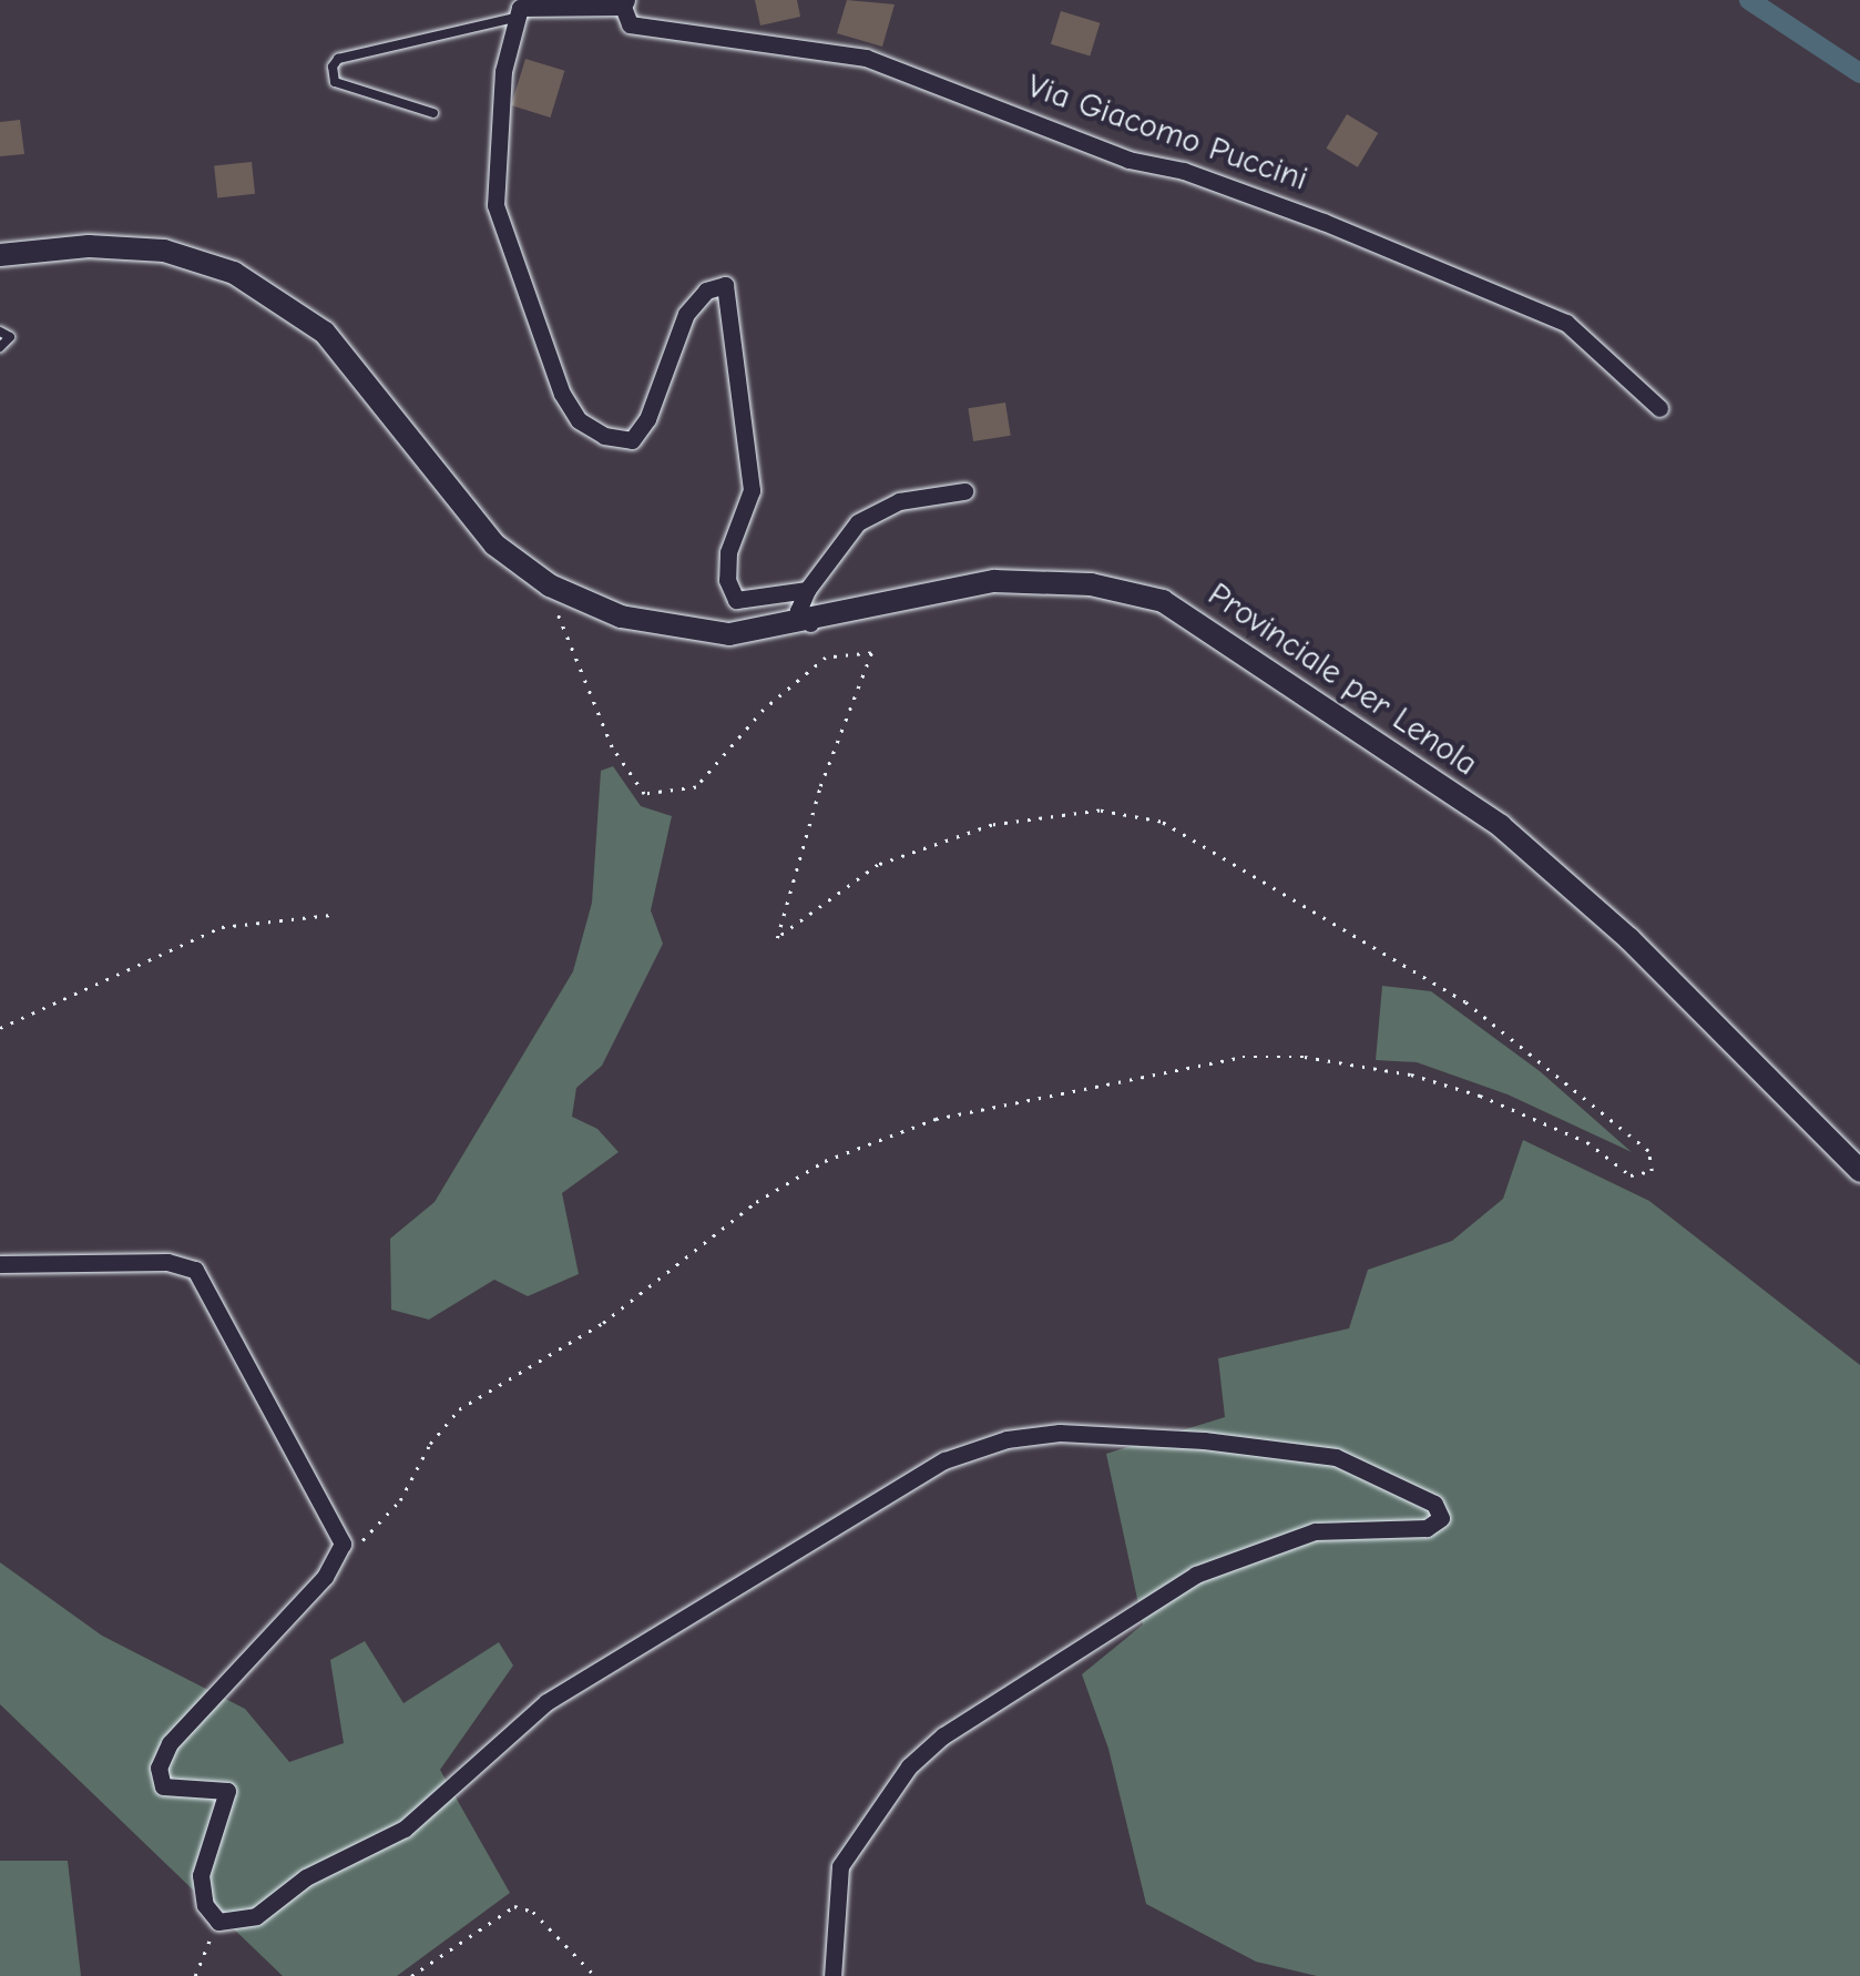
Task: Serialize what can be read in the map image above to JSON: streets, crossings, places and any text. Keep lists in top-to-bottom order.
{
  "streets": {
    "main road": ["Provinciale per Lenola"],
    "street": ["Via Giacomo Puccini"]
  }
}
